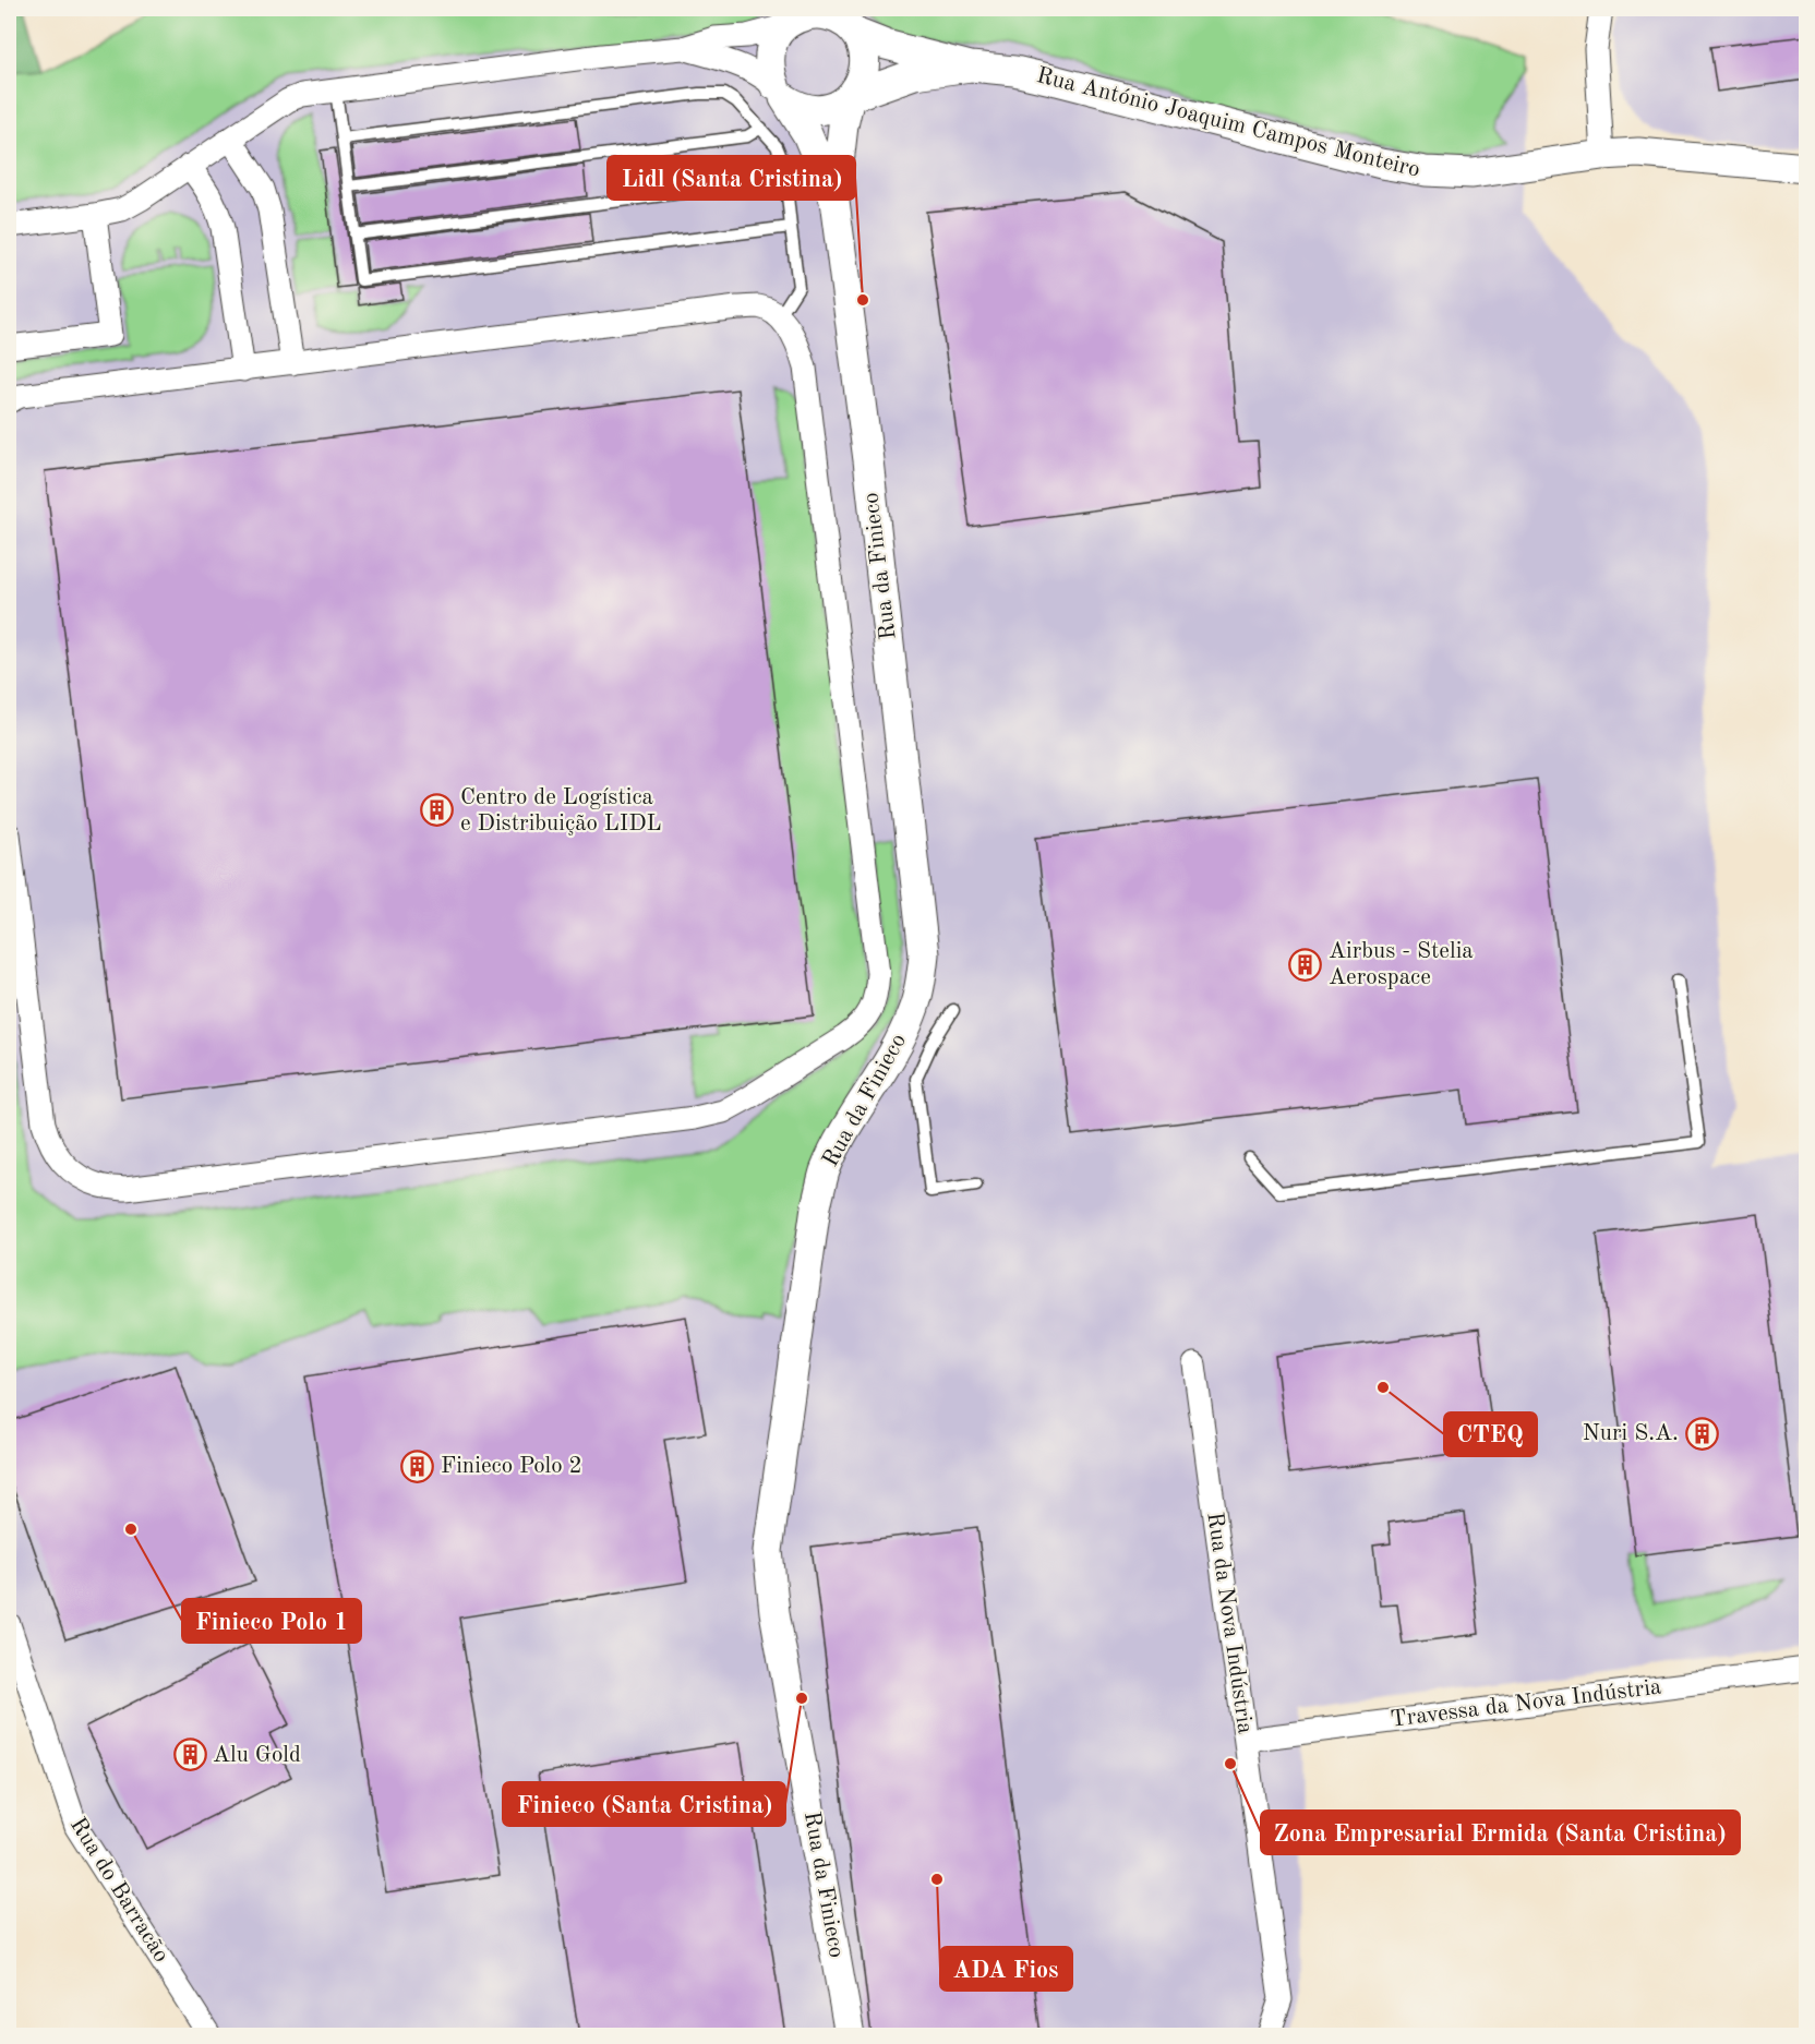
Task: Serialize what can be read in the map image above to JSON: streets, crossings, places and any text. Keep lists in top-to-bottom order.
{
  "streets": {
    "street": [
      "Rua António Joaquim Campos Monteiro",
      "Rua da Finieco",
      "Rua da Nova Indústria",
      "Travessa da Nova Indústria",
      "Rua do Barracão"
    ]
  },
  "crossings": [
    ["Rua da Nova Indústria", "Travessa da Nova Indústria"]
  ],
  "places": {
    "other": [
      "Lidl (Santa Cristina)",
      "CTEQ",
      "Finieco Polo 1",
      "Finieco (Santa Cristina)",
      "Zona Empresarial Ermida (Santa Cristina)",
      "ADA Fios"
    ],
    "building": [
      "Centro de Logística e Distribuição LIDL",
      "Airbus - Stelia Aerospace",
      "Nuri S.A.",
      "Finieco Polo 2",
      "Alu Gold"
    ]
  }
}
